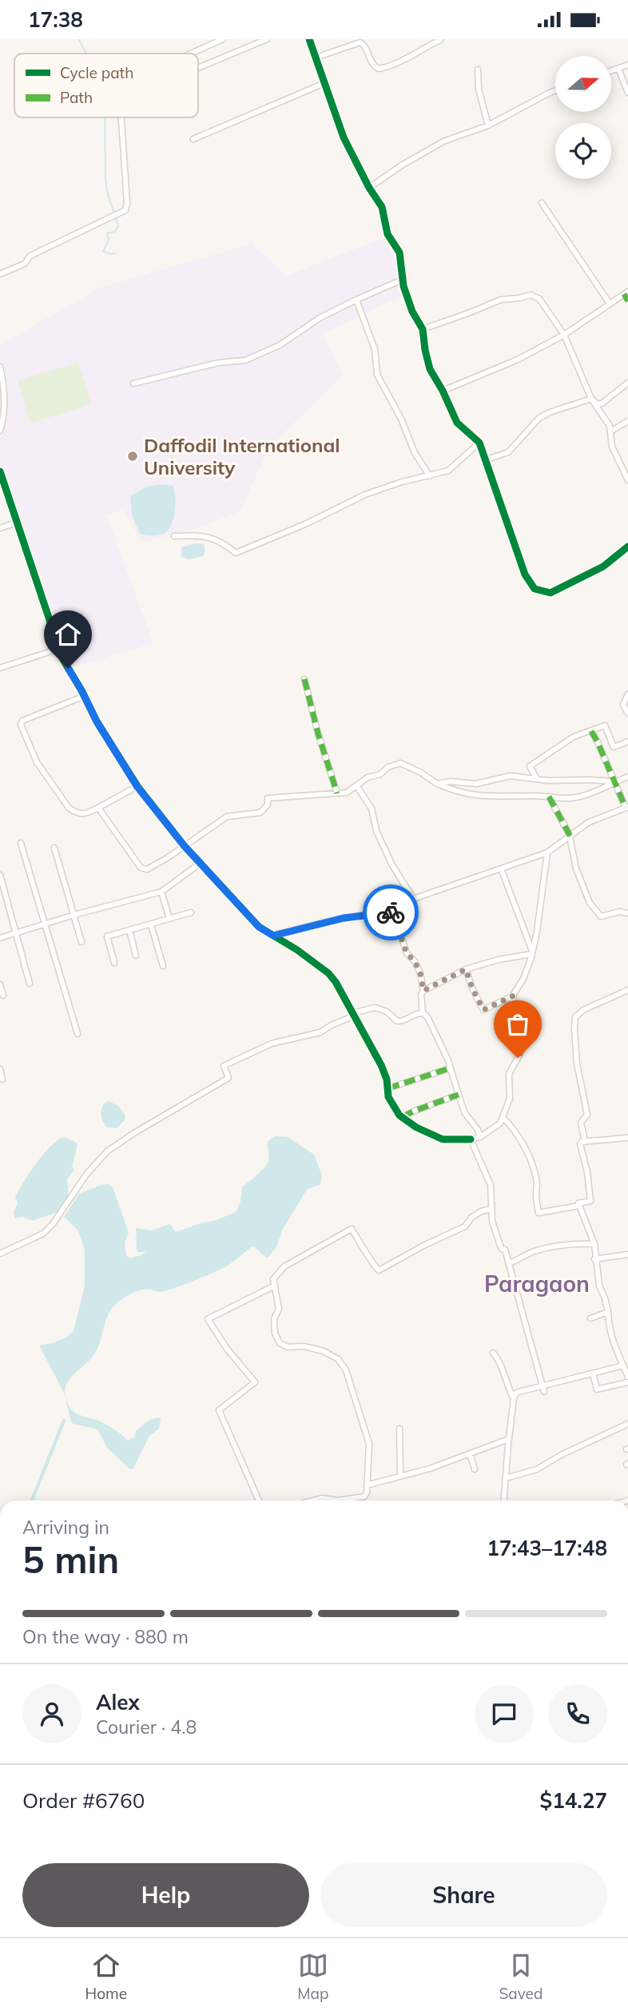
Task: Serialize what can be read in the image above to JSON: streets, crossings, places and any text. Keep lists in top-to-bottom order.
{
  "districts": ["Paragaon"],
  "places": ["Daffodil International University"],
  "legend": ["Cycle path", "Path"],
  "north": "right",
  "page": {
    "status": "17:38",
    "heading": ["5 min", "Arriving in", "17:43–17:48"],
    "panel": [
      "Alex",
      "Courier · 4.8",
      "Order #6760",
      "$14.27"
    ],
    "bar": "On the way · 880 m",
    "buttons": ["Help", "Share"],
    "tabs": ["Home", "Map", "Saved"]
  }
}
